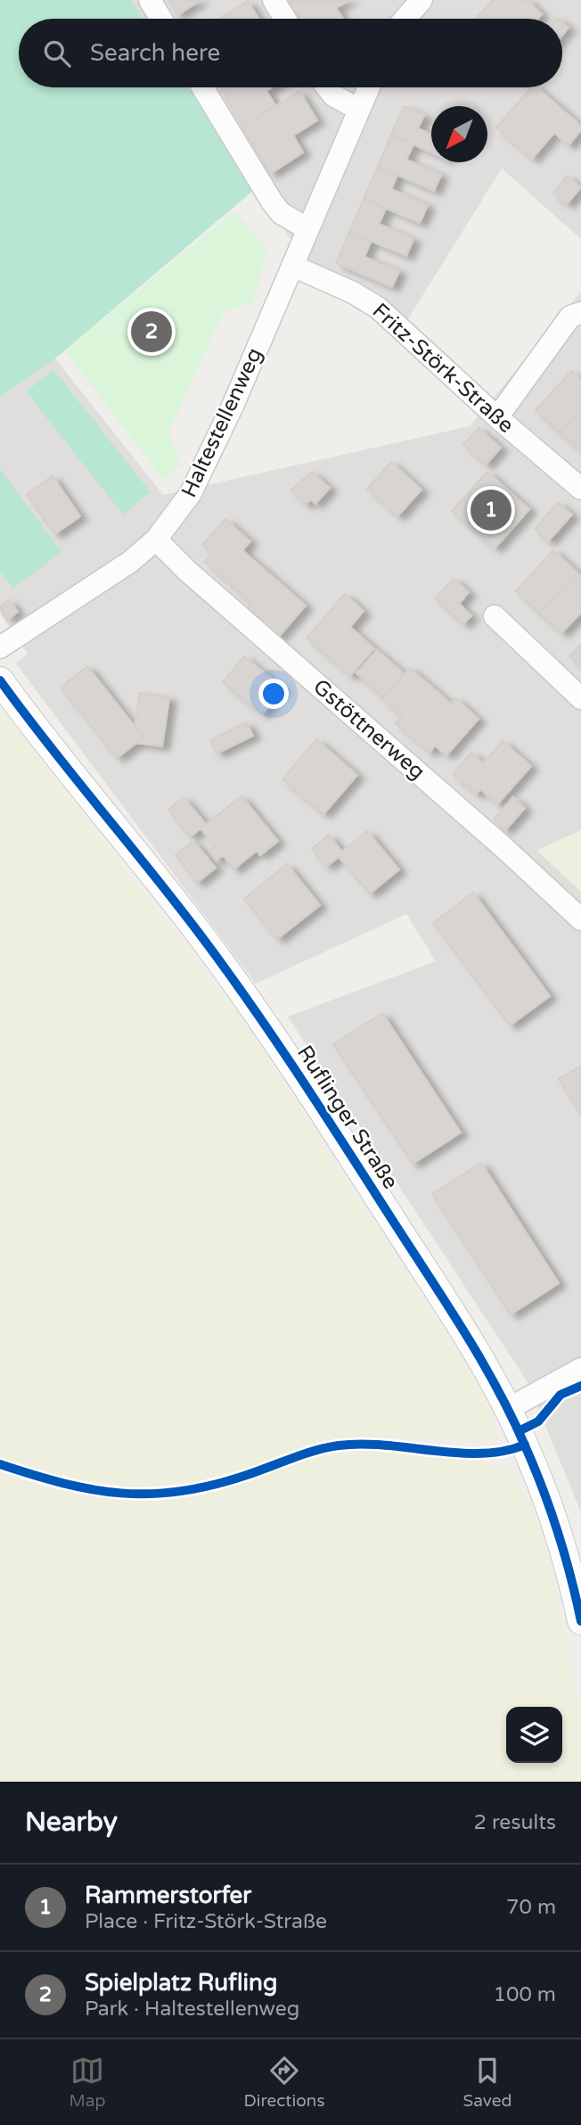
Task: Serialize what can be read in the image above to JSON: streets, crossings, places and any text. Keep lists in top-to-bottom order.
{
  "streets": {
    "street": [
      "Fritz-Störk-Straße",
      "Haltestellenweg",
      "Gstöttnerweg",
      "Ruflinger Straße"
    ]
  },
  "crossings": [
    ["Fritz-Störk-Straße", "Haltestellenweg"],
    ["Haltestellenweg", "Gstöttnerweg"]
  ],
  "north": "bottom left",
  "page": {
    "search": "Search here",
    "pins": ["2", "1"],
    "heading": ["Nearby", "2 results"],
    "list": [
      {
        "mark": "1",
        "name": "Rammerstorfer",
        "note": "Place · Fritz-Störk-Straße",
        "value": "70 m"
      },
      {
        "mark": "2",
        "name": "Spielplatz Rufling",
        "note": "Park · Haltestellenweg",
        "value": "100 m"
      }
    ],
    "nav": ["Map", "Directions", "Saved"]
  }
}
